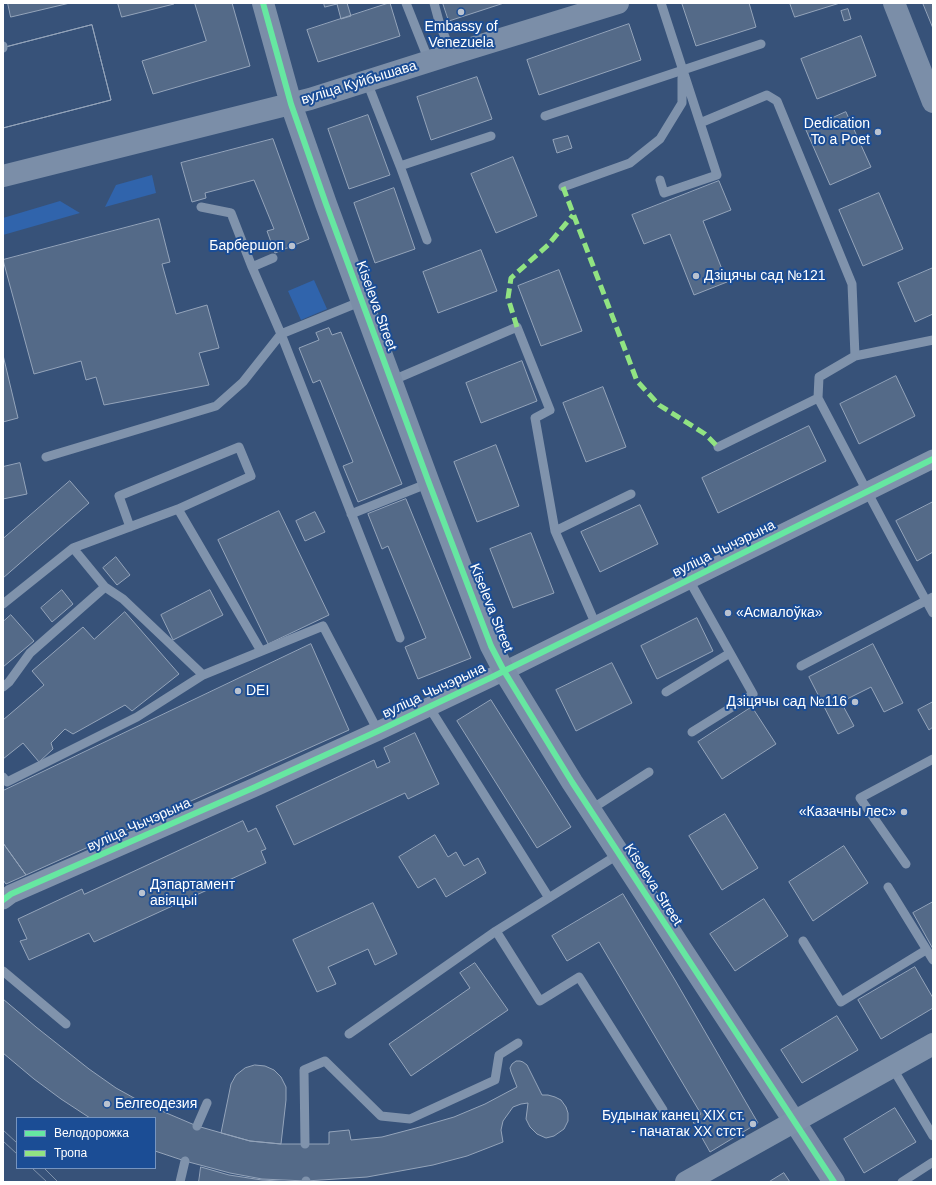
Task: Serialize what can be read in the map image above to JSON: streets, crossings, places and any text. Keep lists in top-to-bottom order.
{
  "streets": {
    "street": ["вуліца Куйбышава", "Kiseleva Street", "вуліца Чычэрына"]
  },
  "crossings": [
    ["вуліца Куйбышава", "Kiseleva Street"],
    ["Kiseleva Street", "вуліца Чычэрына"]
  ],
  "places": [
    "Embassy of Venezuela",
    "Dedication To a Poet",
    "Барбершоп",
    "Дзіцячы сад №121",
    "«Асмалоўка»",
    "DEI",
    "Дзіцячы сад №116",
    "«Казачны лес»",
    "Дэпартамент авіяцыі",
    "Белгеодезия",
    "Будынак канец XIX ст. - пачатак XX стст."
  ],
  "legend": ["Велодорожка", "Тропа"]
}
